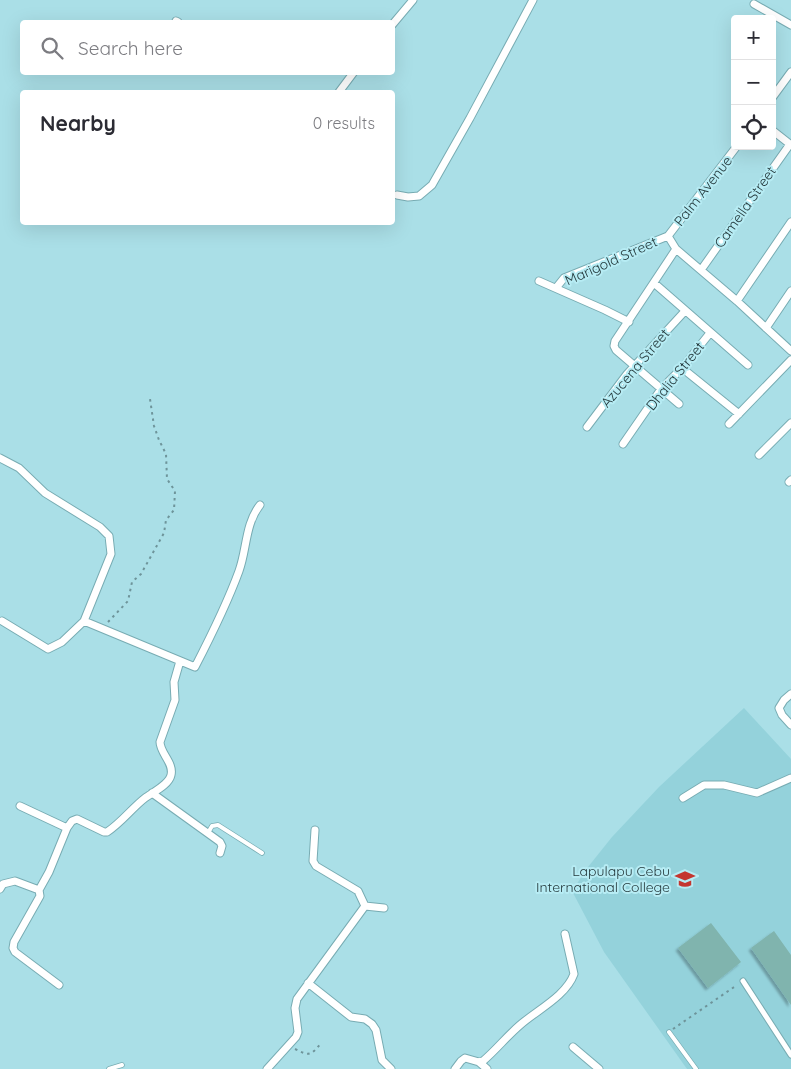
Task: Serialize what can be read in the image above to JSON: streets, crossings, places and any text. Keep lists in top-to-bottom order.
{
  "streets": {
    "street": [
      "Palm Avenue",
      "Camella Street",
      "Marigold Street",
      "Azucena Street",
      "Dhalia Street"
    ]
  },
  "crossings": [
    ["Palm Avenue", "Marigold Street"]
  ],
  "places": {
    "school or university": ["Lapulapu Cebu International College"]
  },
  "page": {
    "map_buttons": ["+", "−"],
    "search": "Search here",
    "heading": ["Nearby", "0 results"]
  }
}
